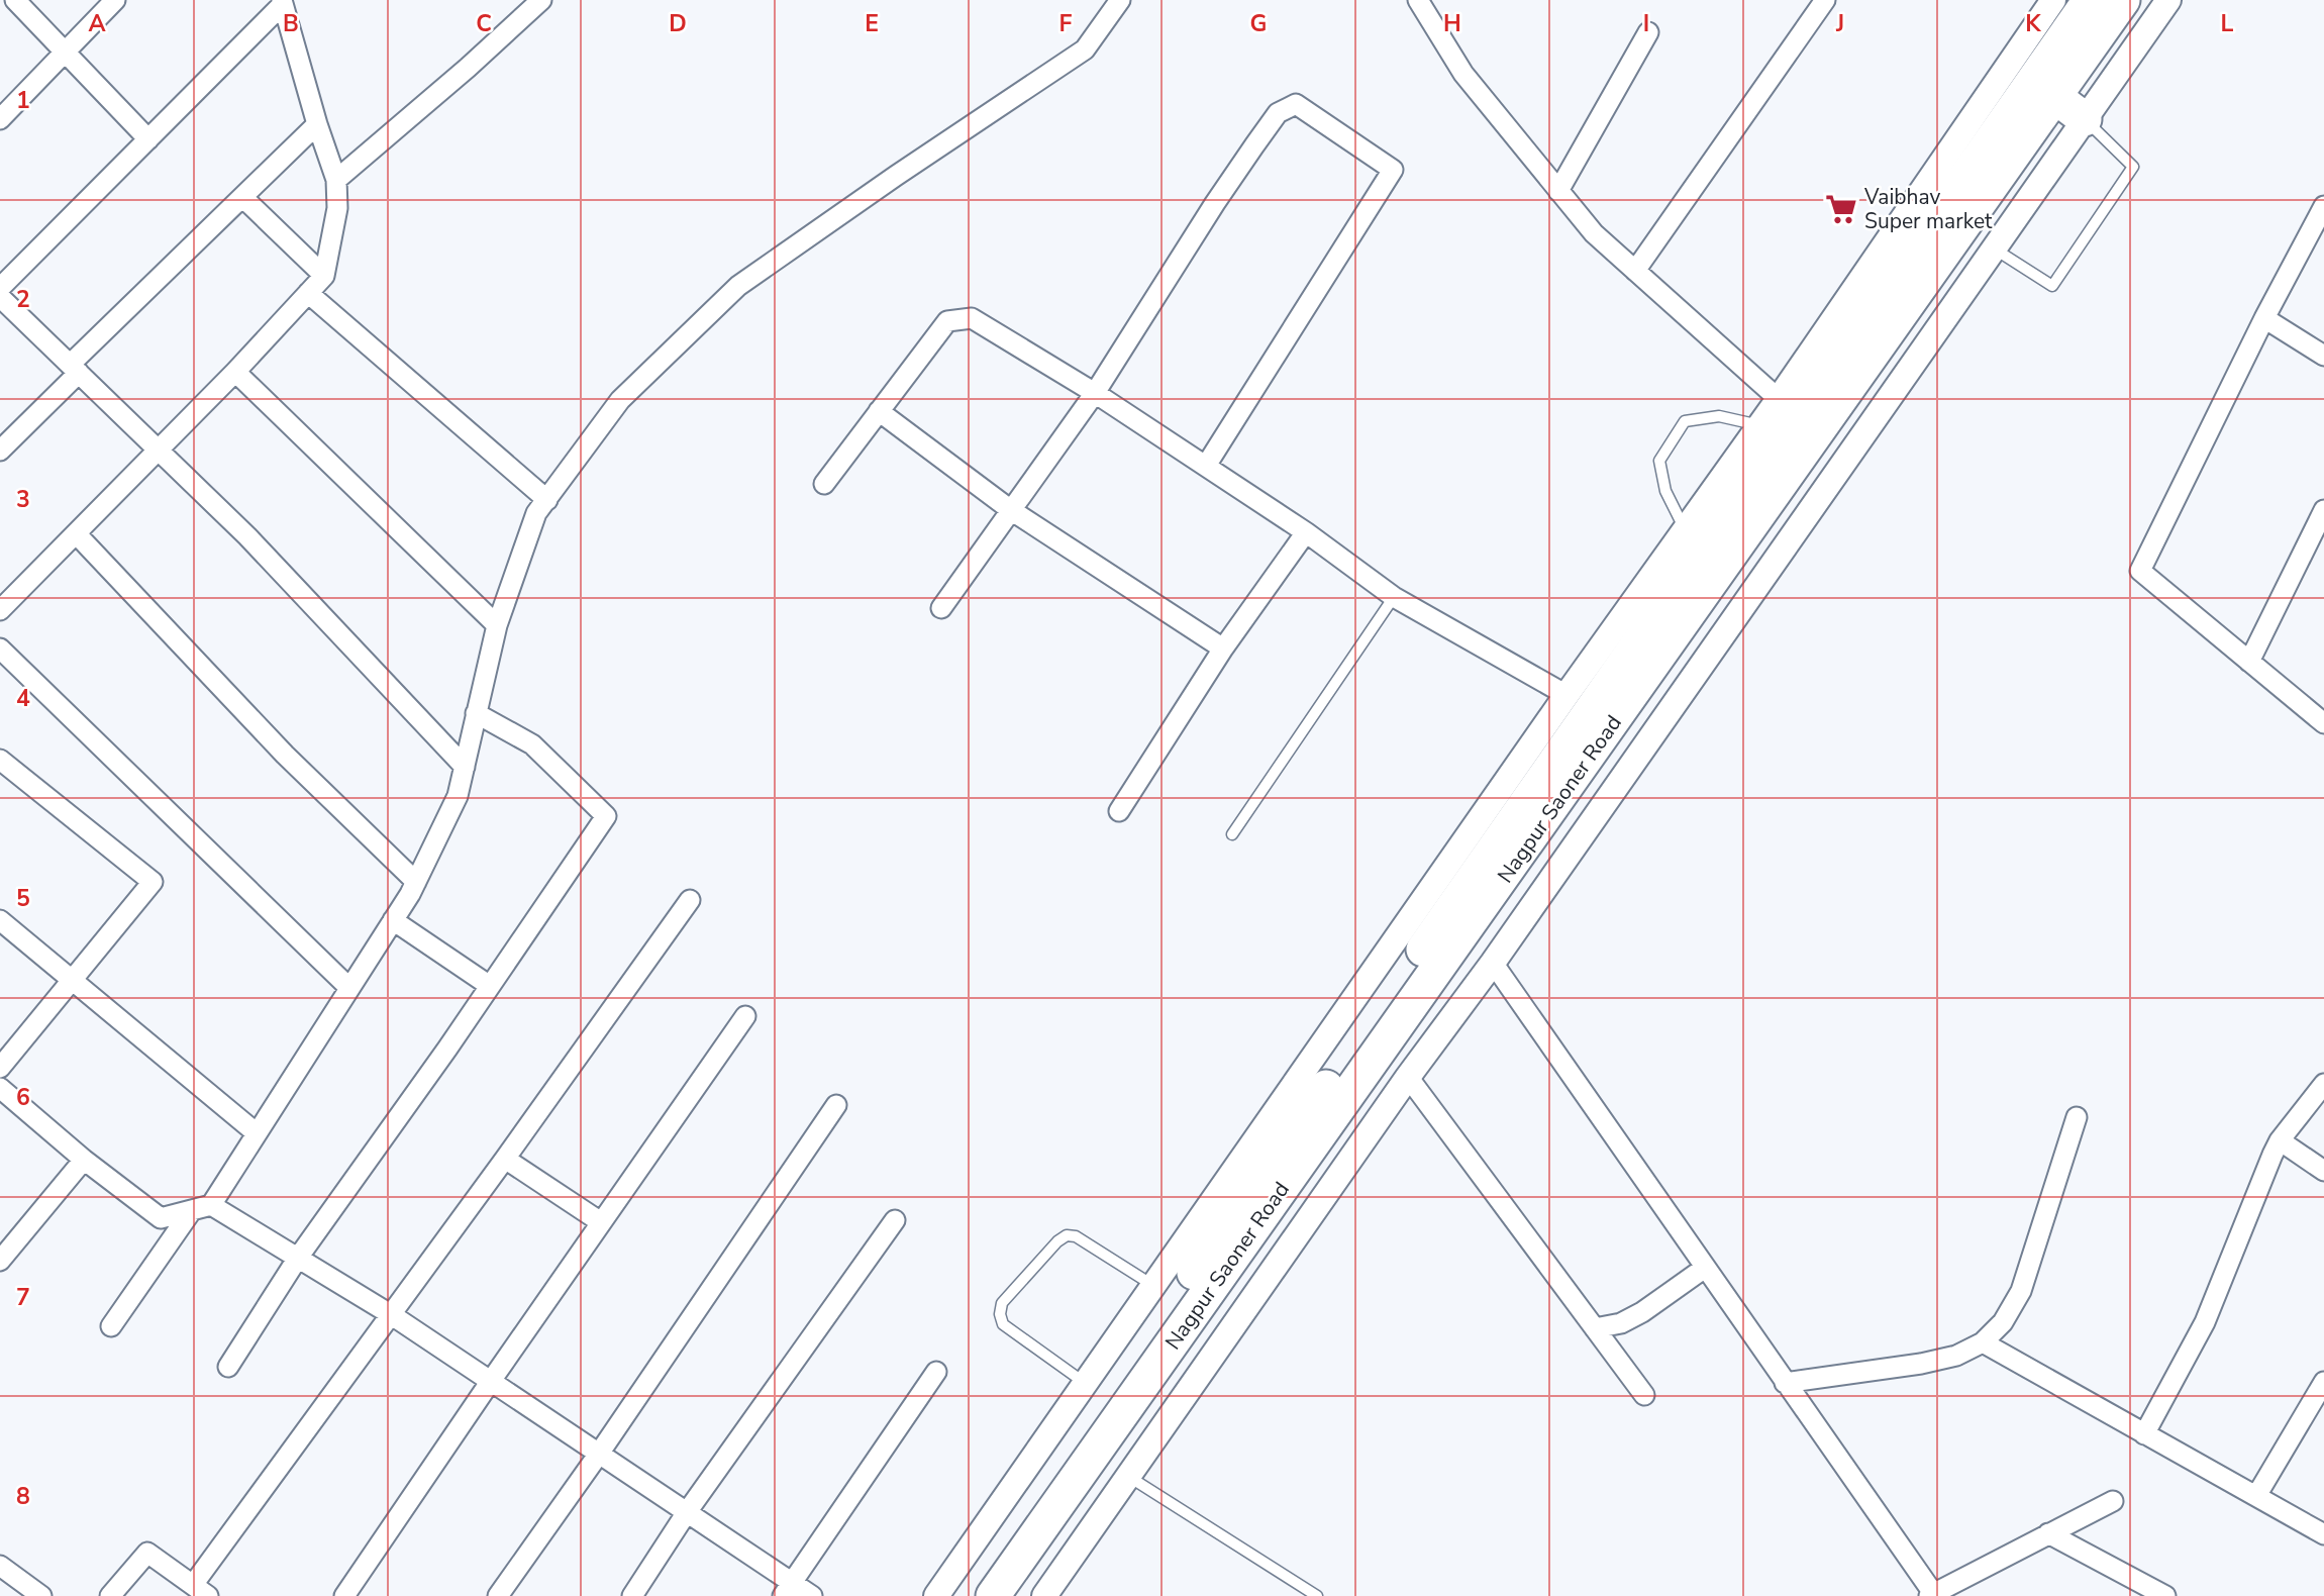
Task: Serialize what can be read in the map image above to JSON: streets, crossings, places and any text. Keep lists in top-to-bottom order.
{
  "streets": {
    "highway": ["Nagpur Saoner Road"]
  },
  "places": {
    "supermarket": ["Vaibhav Super market"]
  },
  "grid": {
    "columns": [
      "A",
      "B",
      "C",
      "D",
      "E",
      "F",
      "G",
      "H",
      "I",
      "J",
      "K",
      "L"
    ],
    "rows": [
      "1",
      "2",
      "3",
      "4",
      "5",
      "6",
      "7",
      "8"
    ]
  }
}
